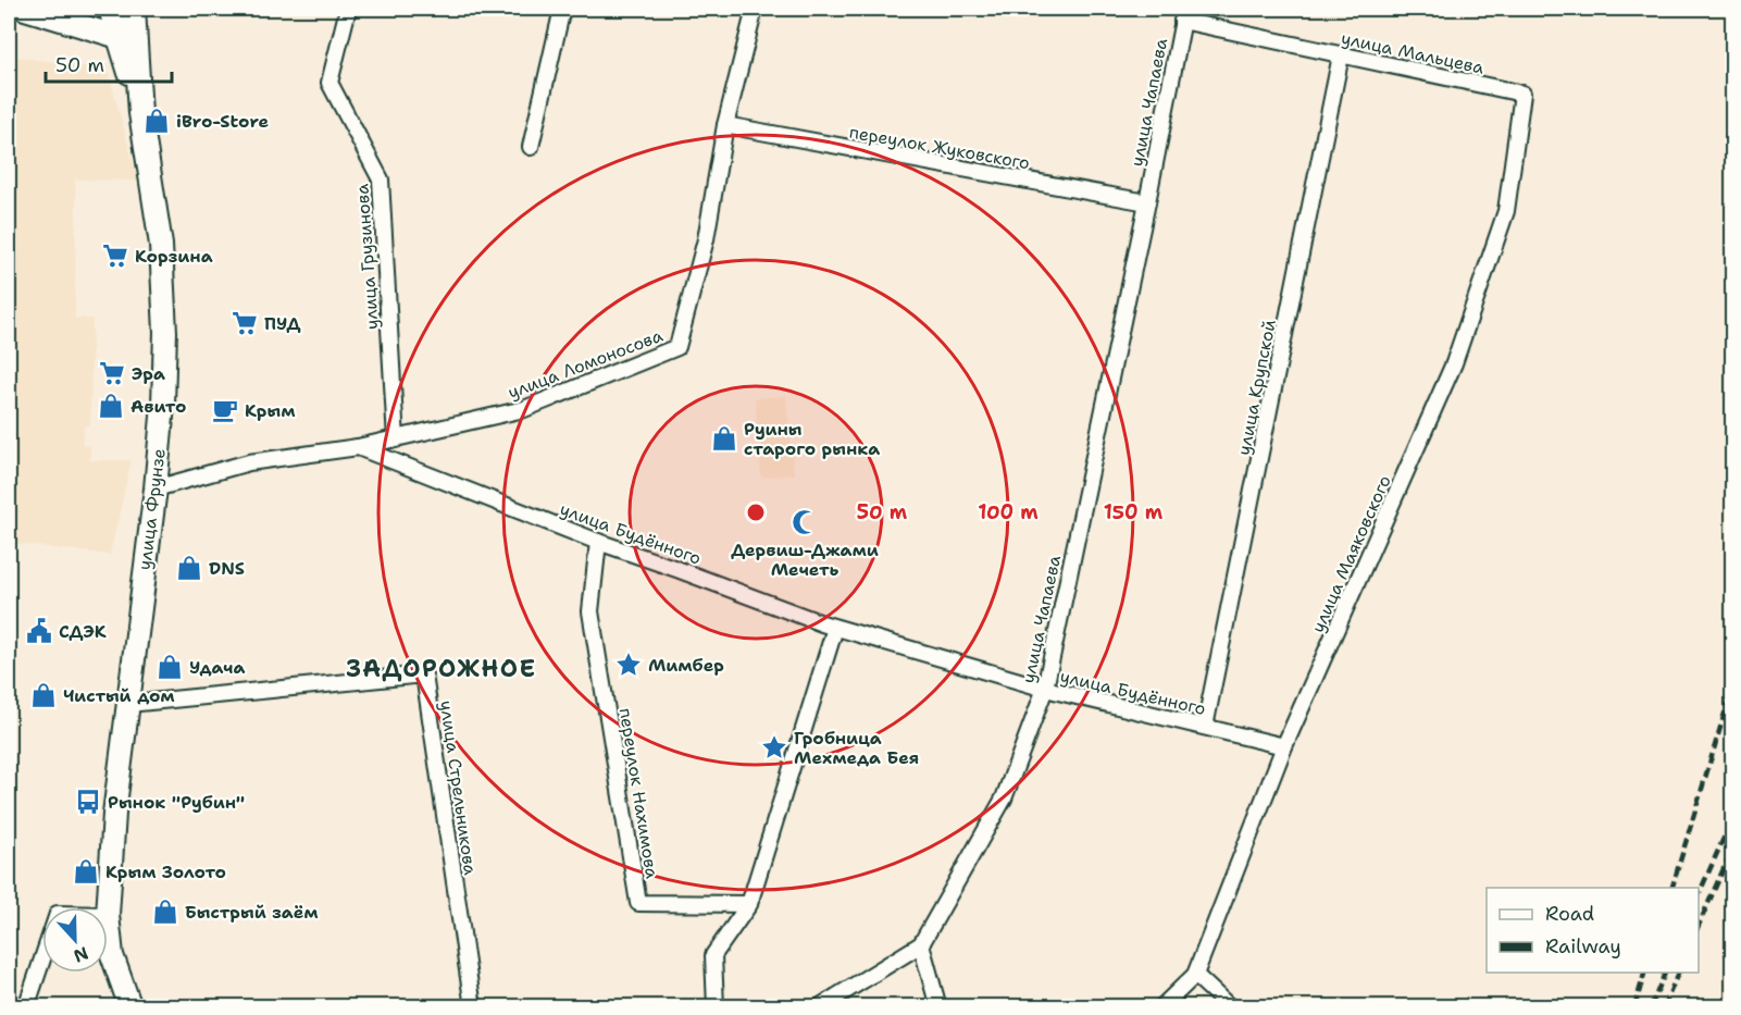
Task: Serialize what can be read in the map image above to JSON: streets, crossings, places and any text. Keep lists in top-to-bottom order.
{
  "streets": {
    "main road": ["улица Фрунзе"],
    "street": [
      "улица Мальцева",
      "улица Чапаева",
      "переулок Жуковского",
      "улица Грузинова",
      "улица Ломоносова",
      "улица Крупской",
      "улица Будённого",
      "улица Маяковского",
      "улица Стрельникова",
      "переулок Нахимова"
    ]
  },
  "crossings": [
    ["улица Мальцева", "улица Чапаева"],
    ["улица Мальцева", "улица Крупской"],
    ["улица Мальцева", "улица Маяковского"],
    ["улица Чапаева", "переулок Жуковского"],
    ["улица Чапаева", "улица Будённого"],
    ["переулок Жуковского", "улица Ломоносова"],
    ["улица Грузинова", "улица Ломоносова"],
    ["улица Ломоносова", "улица Будённого"],
    ["улица Крупской", "улица Будённого"],
    ["улица Фрунзе", "улица Будённого"],
    ["улица Фрунзе", "улица Стрельникова"],
    ["улица Будённого", "улица Маяковского"],
    ["улица Будённого", "переулок Нахимова"]
  ],
  "districts": ["ЗАДОРОЖНОЕ"],
  "places": {
    "shop": [
      "iBro-Store",
      "Авито",
      "Руины старого рынка",
      "DNS",
      "Удача",
      "Чистый дом",
      "Крым Золото",
      "Быстрый заём"
    ],
    "supermarket": ["Корзина", "ПУД", "Эра"],
    "cafe": ["Крым"],
    "mosque": ["Дервиш-Джами Мечеть"],
    "public building": ["СДЭК"],
    "place": ["Мимбер", "Гробница Мехмеда Бея"],
    "bus stop": ["Рынок \"Рубин\""]
  },
  "legend": ["Road", "Railway"],
  "scale_bar": "50 m",
  "north": "bottom",
  "rings": ["50 m", "100 m", "150 m"]
}
